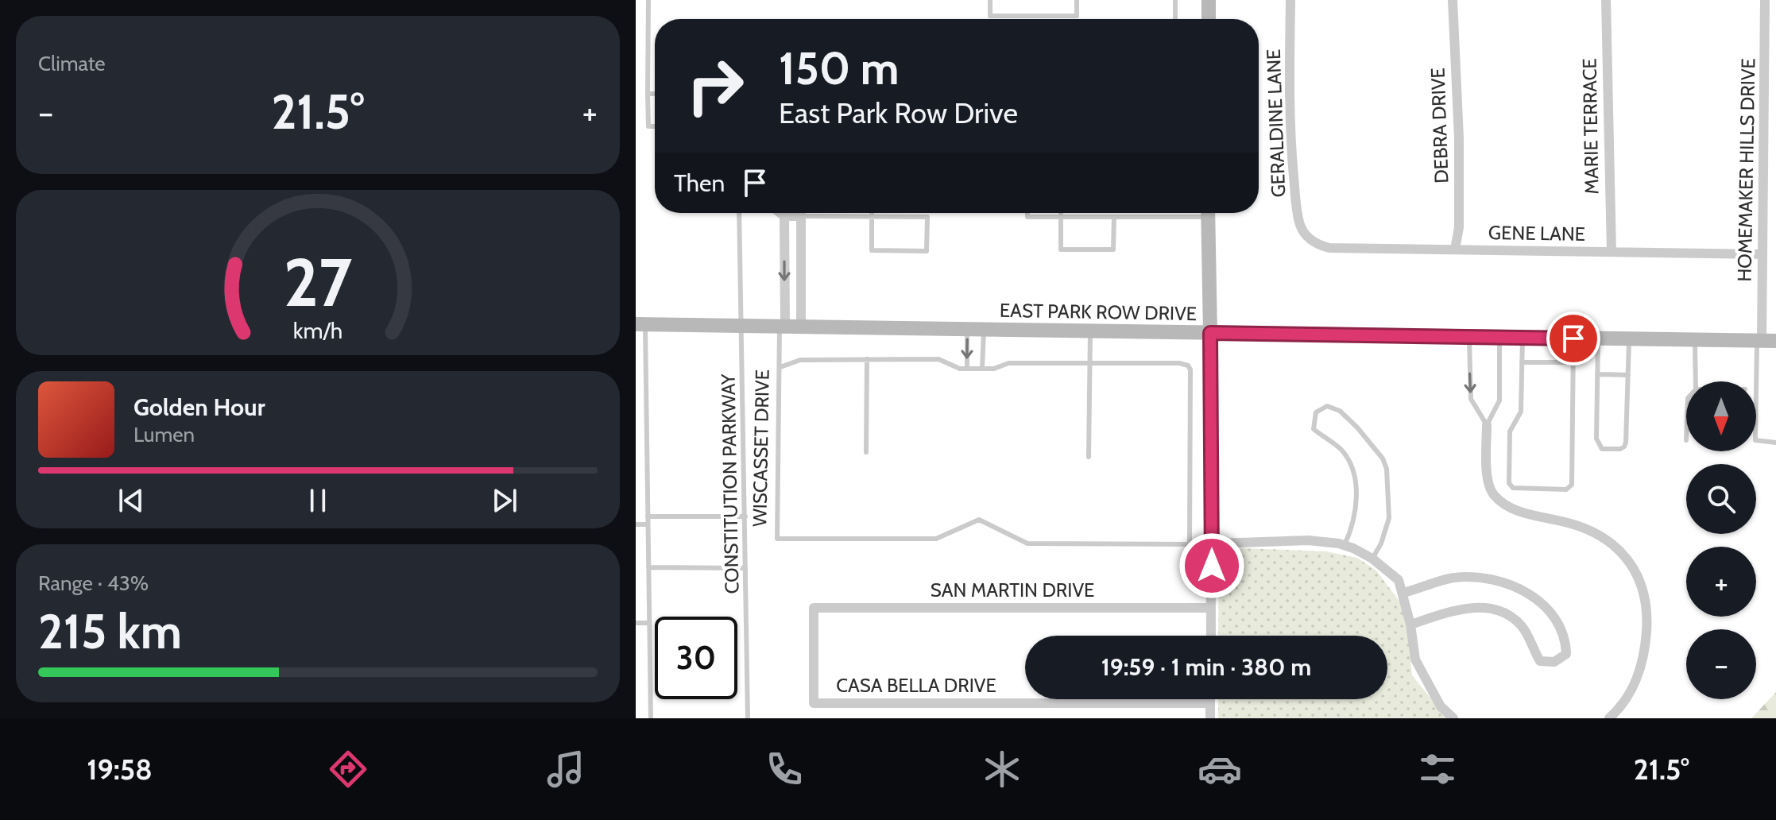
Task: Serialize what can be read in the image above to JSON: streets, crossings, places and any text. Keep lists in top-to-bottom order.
{
  "streets": {
    "main road": ["EAST PARK ROW DRIVE"],
    "street": [
      "GERALDINE LANE",
      "DEBRA DRIVE",
      "MARIE TERRACE",
      "HOMEMAKER HILLS DRIVE",
      "GENE LANE",
      "WISCASSET DRIVE",
      "SAN MARTIN DRIVE",
      "CASA BELLA DRIVE"
    ],
    "lane": ["CONSTITUTION PARKWAY"]
  },
  "crossings": [
    ["GERALDINE LANE", "GENE LANE"],
    ["DEBRA DRIVE", "GENE LANE"],
    ["MARIE TERRACE", "GENE LANE"],
    ["HOMEMAKER HILLS DRIVE", "GENE LANE"],
    ["HOMEMAKER HILLS DRIVE", "EAST PARK ROW DRIVE"],
    ["EAST PARK ROW DRIVE", "WISCASSET DRIVE"],
    ["EAST PARK ROW DRIVE", "CONSTITUTION PARKWAY"],
    ["SAN MARTIN DRIVE", "CASA BELLA DRIVE"]
  ],
  "north": "bottom",
  "page": {
    "tile": [
      "Climate",
      ["Range · 43%", "215 km"]
    ],
    "turn": ["150 m", "East Park Row Drive"],
    "heat": ["−", "21.5°", "+"],
    "then": "Then",
    "song": ["Golden Hour", "Lumen"],
    "map_buttons": ["+", "−"],
    "limit": "30",
    "trip": "19:59 · 1 min · 380 m",
    "tabs": ["19:58", "21.5°"],
    "gauge": ["27", "km/h"]
  }
}
